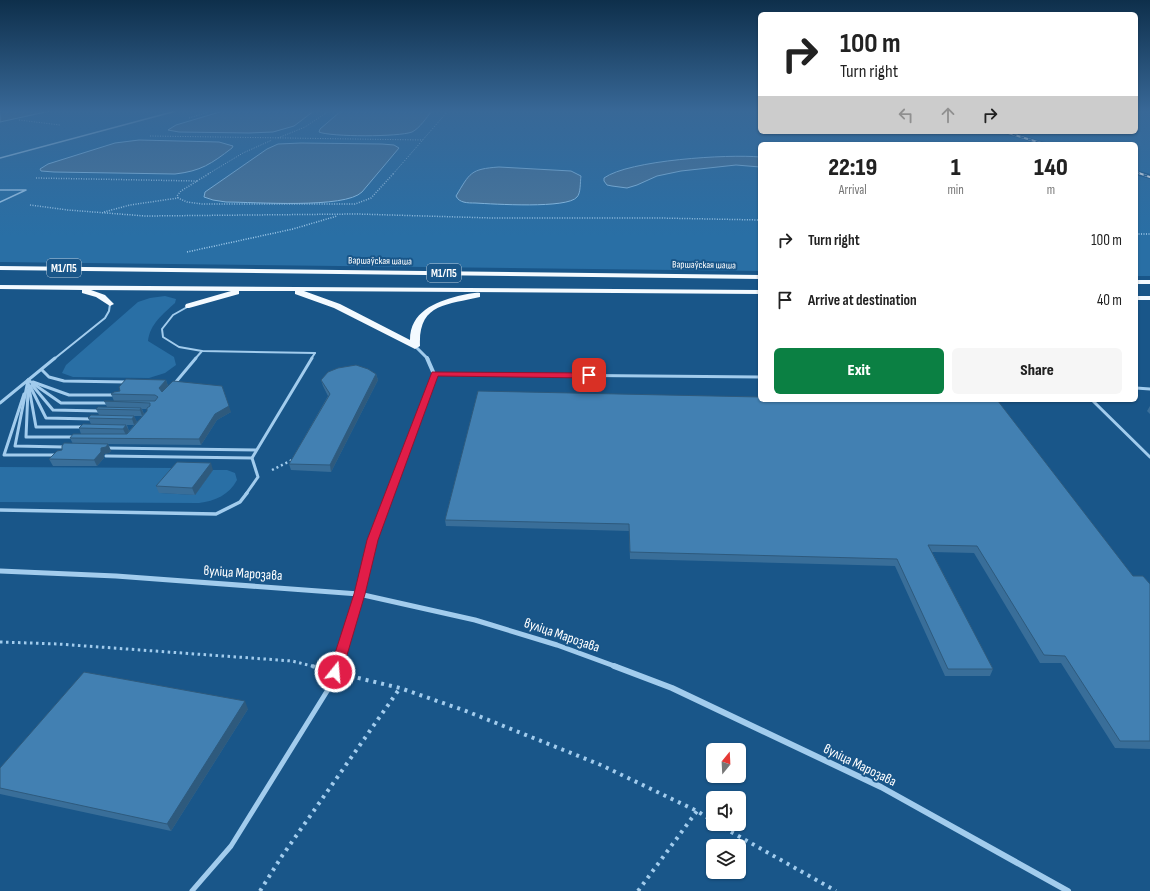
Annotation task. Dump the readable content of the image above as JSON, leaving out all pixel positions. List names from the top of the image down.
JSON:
{
  "streets": {
    "highway": ["Варшаўская шаша", "М1/П5"],
    "street": ["вуліца Марозава"]
  },
  "north": "top",
  "page": {
    "turn": ["100 m", "Turn right"],
    "eta": [
      "22:19",
      "Arrival",
      "1",
      "min",
      "140",
      "m"
    ],
    "list": [
      {
        "name": "Turn right",
        "value": "100 m"
      },
      {
        "name": "Arrive at destination",
        "value": "40 m"
      }
    ],
    "buttons": ["Exit", "Share"]
  }
}
